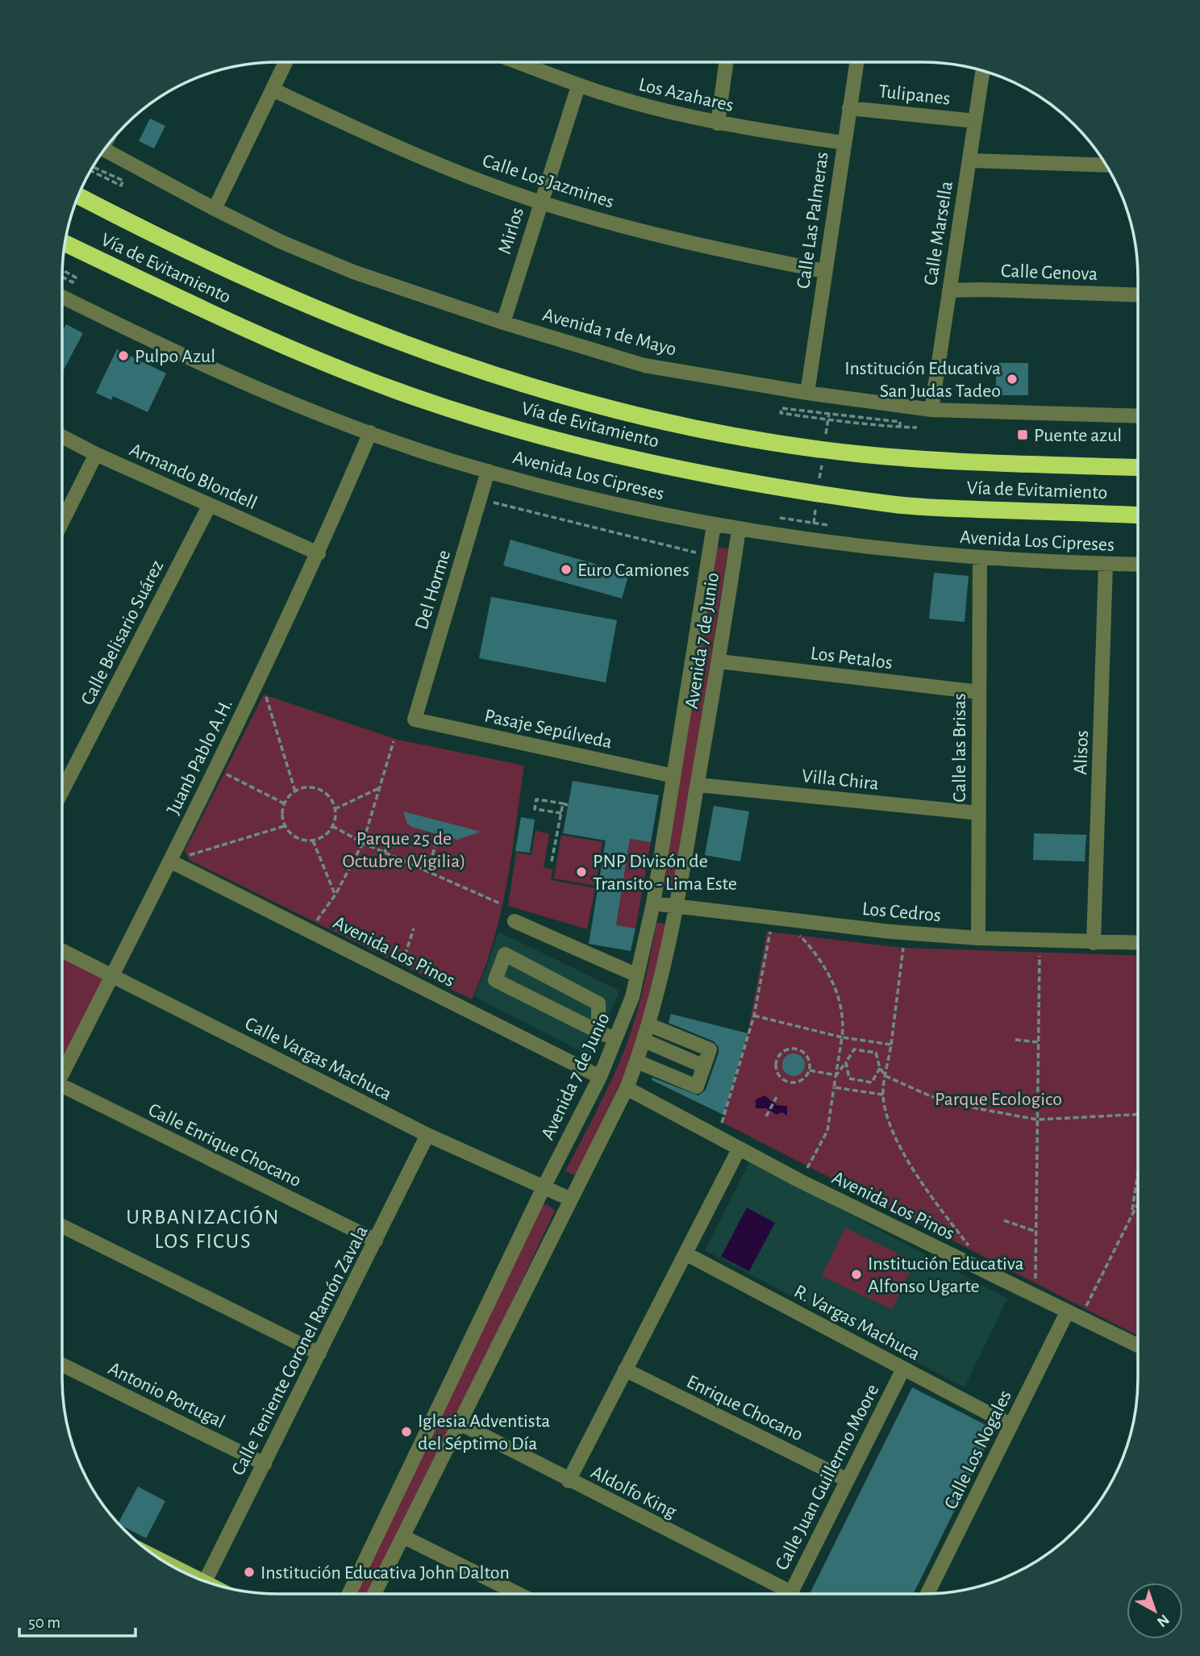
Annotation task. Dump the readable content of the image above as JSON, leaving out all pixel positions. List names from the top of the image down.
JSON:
{
  "streets": {
    "highway": ["Vía de Evitamiento"],
    "street": [
      "Los Azahares",
      "Tulipanes",
      "Calle Los Jazmines",
      "Calle Las Palmeras",
      "Mirlos",
      "Calle Marsella",
      "Calle Genova",
      "Avenida 1 de Mayo",
      "Avenida Los Cipreses",
      "Armando Blondell",
      "Del Horme",
      "Calle Belisario Suárez",
      "Avenida 7 de Junio",
      "Los Petalos",
      "Pasaje Sepúlveda",
      "Calle las Brisas",
      "Alisos",
      "Juanb Pablo A.H.",
      "Villa Chira",
      "Los Cedros",
      "Avenida Los Pinos",
      "Calle Vargas Machuca",
      "Calle Enrique Chocano",
      "R. Vargas Machuca",
      "Calle Teniente Coronel Ramón Zavala",
      "Antonio Portugal",
      "Enrique Chocano",
      "Calle Los Nogales",
      "Calle Juan Guillermo Moore",
      "Aldolfo King"
    ]
  },
  "crossings": [
    ["Los Azahares", "Calle Las Palmeras"],
    ["Los Azahares", "Mirlos"],
    ["Tulipanes", "Calle Las Palmeras"],
    ["Tulipanes", "Calle Marsella"],
    ["Calle Los Jazmines", "Calle Las Palmeras"],
    ["Calle Los Jazmines", "Mirlos"],
    ["Calle Las Palmeras", "Avenida 1 de Mayo"],
    ["Mirlos", "Avenida 1 de Mayo"],
    ["Calle Marsella", "Calle Genova"],
    ["Calle Marsella", "Avenida 1 de Mayo"],
    ["Avenida Los Cipreses", "Del Horme"],
    ["Avenida Los Cipreses", "Avenida 7 de Junio"],
    ["Avenida Los Cipreses", "Calle las Brisas"],
    ["Avenida Los Cipreses", "Alisos"],
    ["Avenida Los Cipreses", "Juanb Pablo A.H."],
    ["Armando Blondell", "Calle Belisario Suárez"],
    ["Armando Blondell", "Juanb Pablo A.H."],
    ["Del Horme", "Pasaje Sepúlveda"],
    ["Avenida 7 de Junio", "Los Petalos"],
    ["Avenida 7 de Junio", "Pasaje Sepúlveda"],
    ["Avenida 7 de Junio", "Villa Chira"],
    ["Avenida 7 de Junio", "Los Cedros"],
    ["Avenida 7 de Junio", "Avenida Los Pinos"],
    ["Avenida 7 de Junio", "Calle Vargas Machuca"],
    ["Avenida 7 de Junio", "Aldolfo King"],
    ["Los Petalos", "Calle las Brisas"],
    ["Calle las Brisas", "Villa Chira"],
    ["Calle las Brisas", "Los Cedros"],
    ["Alisos", "Los Cedros"],
    ["Juanb Pablo A.H.", "Avenida Los Pinos"],
    ["Juanb Pablo A.H.", "Calle Vargas Machuca"],
    ["Avenida Los Pinos", "Calle Los Nogales"],
    ["Calle Vargas Machuca", "Calle Teniente Coronel Ramón Zavala"],
    ["Calle Enrique Chocano", "Calle Teniente Coronel Ramón Zavala"],
    ["R. Vargas Machuca", "Calle Los Nogales"],
    ["R. Vargas Machuca", "Calle Juan Guillermo Moore"],
    ["Calle Teniente Coronel Ramón Zavala", "Antonio Portugal"],
    ["Enrique Chocano", "Calle Juan Guillermo Moore"]
  ],
  "districts": ["URBANIZACIÓN LOS FICUS"],
  "parks": ["Parque 25 de Octubre (Vigilia)", "Parque Ecologico"],
  "places": {
    "other": [
      "Pulpo Azul",
      "Institución Educativa San Judas Tadeo",
      "Euro Camiones",
      "PNP Divisón de Transito - Lima Este",
      "Institución Educativa Alfonso Ugarte",
      "Iglesia Adventista del Séptimo Día",
      "Institución Educativa John Dalton"
    ],
    "transit": ["Puente azul"]
  },
  "scale_bar": "50 m",
  "north": "bottom right"
}
